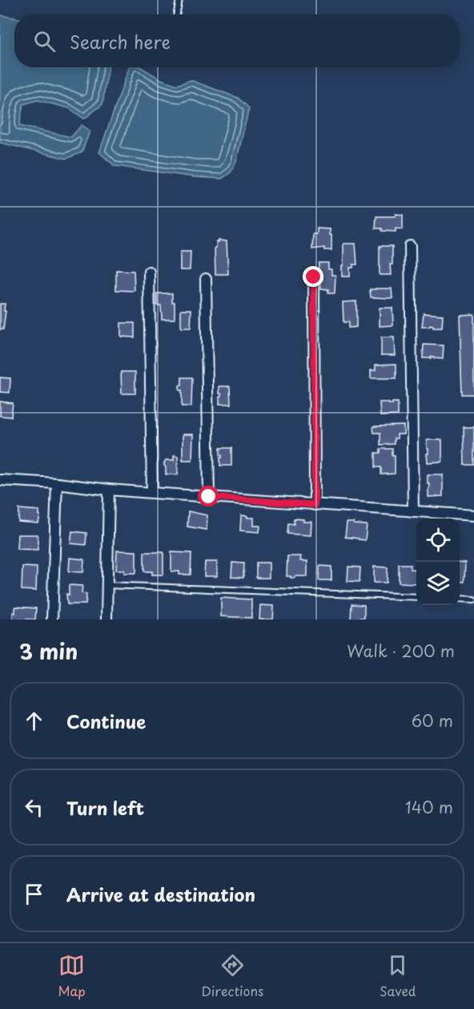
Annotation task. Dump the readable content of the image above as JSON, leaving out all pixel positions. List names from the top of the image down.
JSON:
{
  "page": {
    "search": "Search here",
    "heading": ["3 min", "Walk · 200 m"],
    "list": [
      ["Continue", "60 m"],
      ["Turn left", "140 m"],
      "Arrive at destination"
    ],
    "nav": ["Map", "Directions", "Saved"]
  }
}
